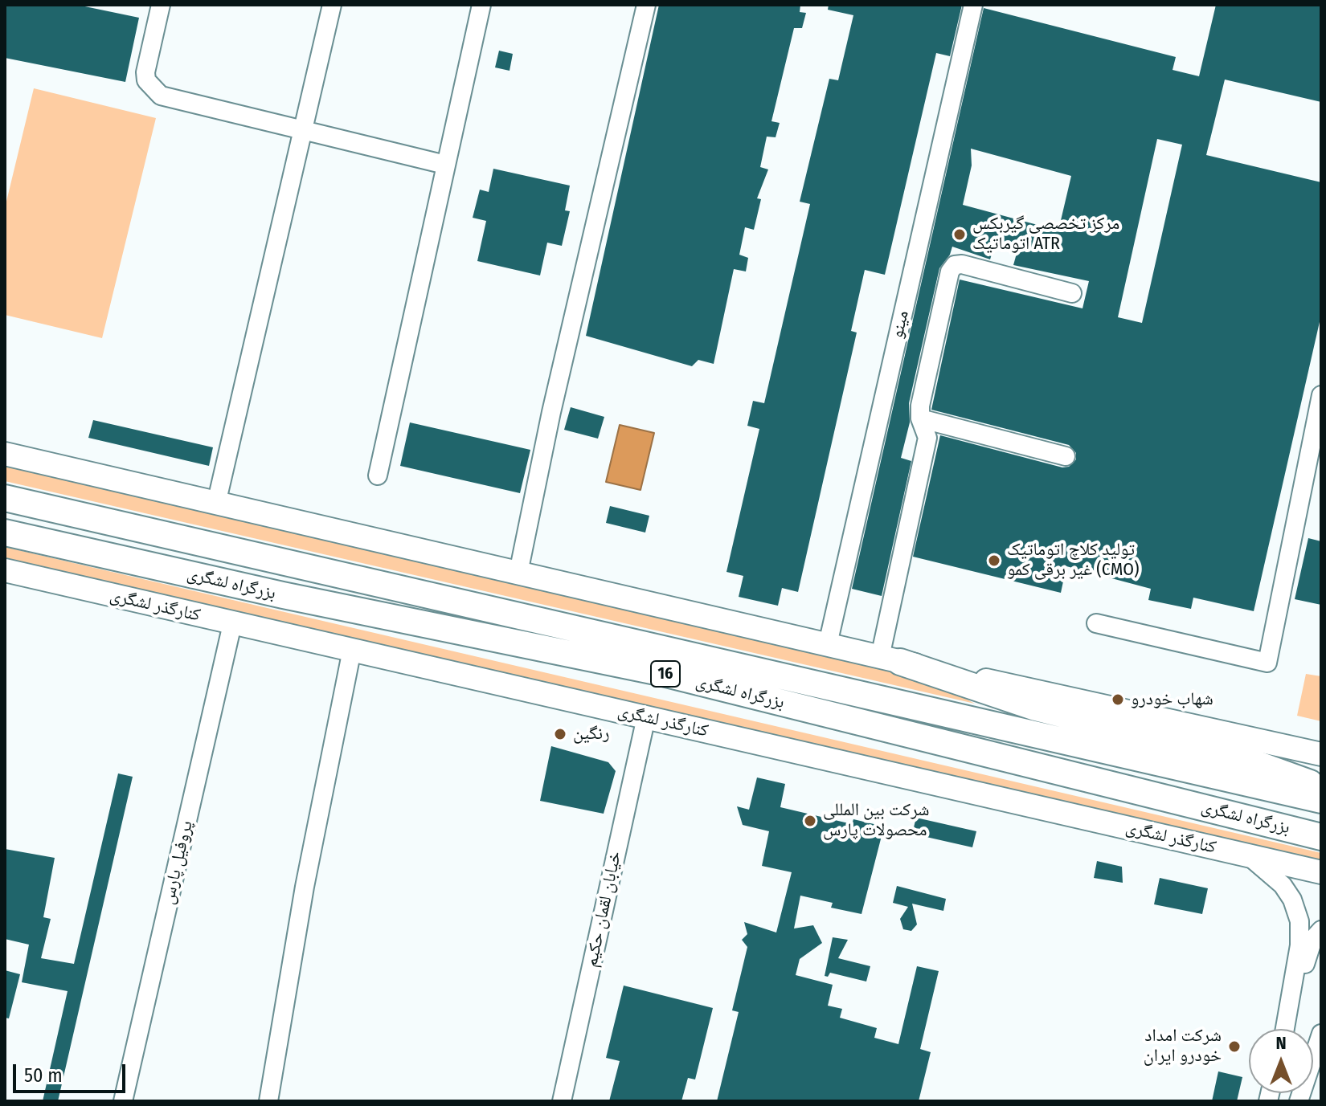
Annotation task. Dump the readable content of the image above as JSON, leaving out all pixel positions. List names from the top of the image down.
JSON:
{
  "streets": {
    "highway": ["بزرگراه لشگری", "16"],
    "main road": ["کنارگذر لشگری"],
    "street": ["مینو", "پروفیل پارس", "خیابان لقمان حکیم"]
  },
  "crossings": [
    ["کنارگذر لشگری", "پروفیل پارس"],
    ["کنارگذر لشگری", "خیابان لقمان حکیم"]
  ],
  "places": [
    "مرکز تخصصی گیربکس اتوماتیک ATR",
    "تولید کلاچ اتوماتیک غیر برقی کمو (CMO)",
    "شهاب خودرو",
    "رنگین",
    "شرکت بین المللی محصولات پارس",
    "شرکت امداد خودرو ایران"
  ],
  "scale_bar": "50 m",
  "north": "top"
}
